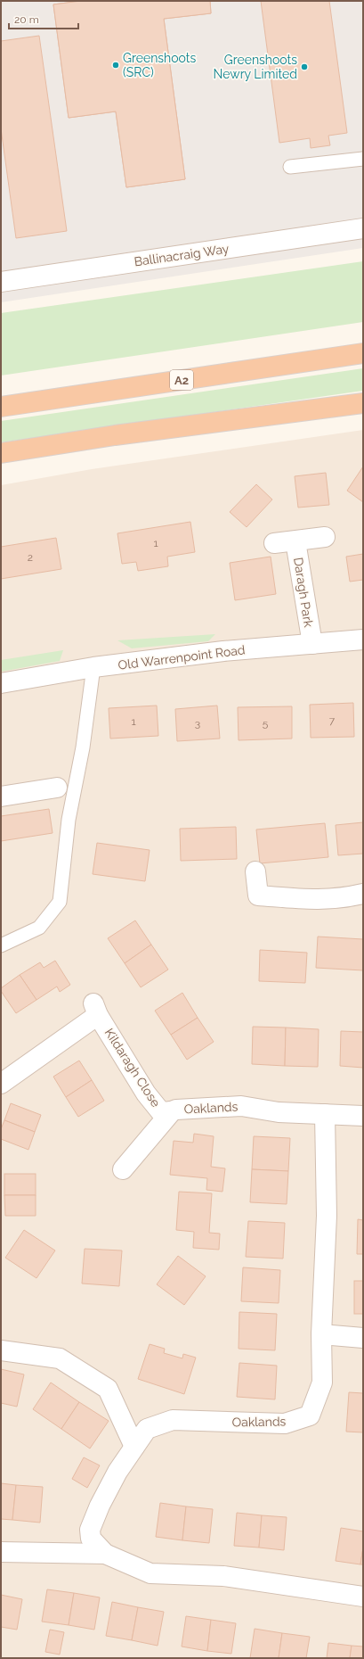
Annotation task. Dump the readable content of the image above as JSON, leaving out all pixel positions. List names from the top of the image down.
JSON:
{
  "streets": {
    "highway": ["A2"],
    "street": [
      "Ballinacraig Way",
      "Daragh Park",
      "Old Warrenpoint Road",
      "Kildaragh Close",
      "Oaklands"
    ]
  },
  "crossings": [
    ["Daragh Park", "Old Warrenpoint Road"],
    ["Kildaragh Close", "Oaklands"]
  ],
  "places": ["Greenshoots (SRC)", "Greenshoots Newry Limited"],
  "house_numbers": [
    "1",
    "2",
    "7",
    "1",
    "3",
    "5"
  ],
  "scale_bar": "20 m"
}
